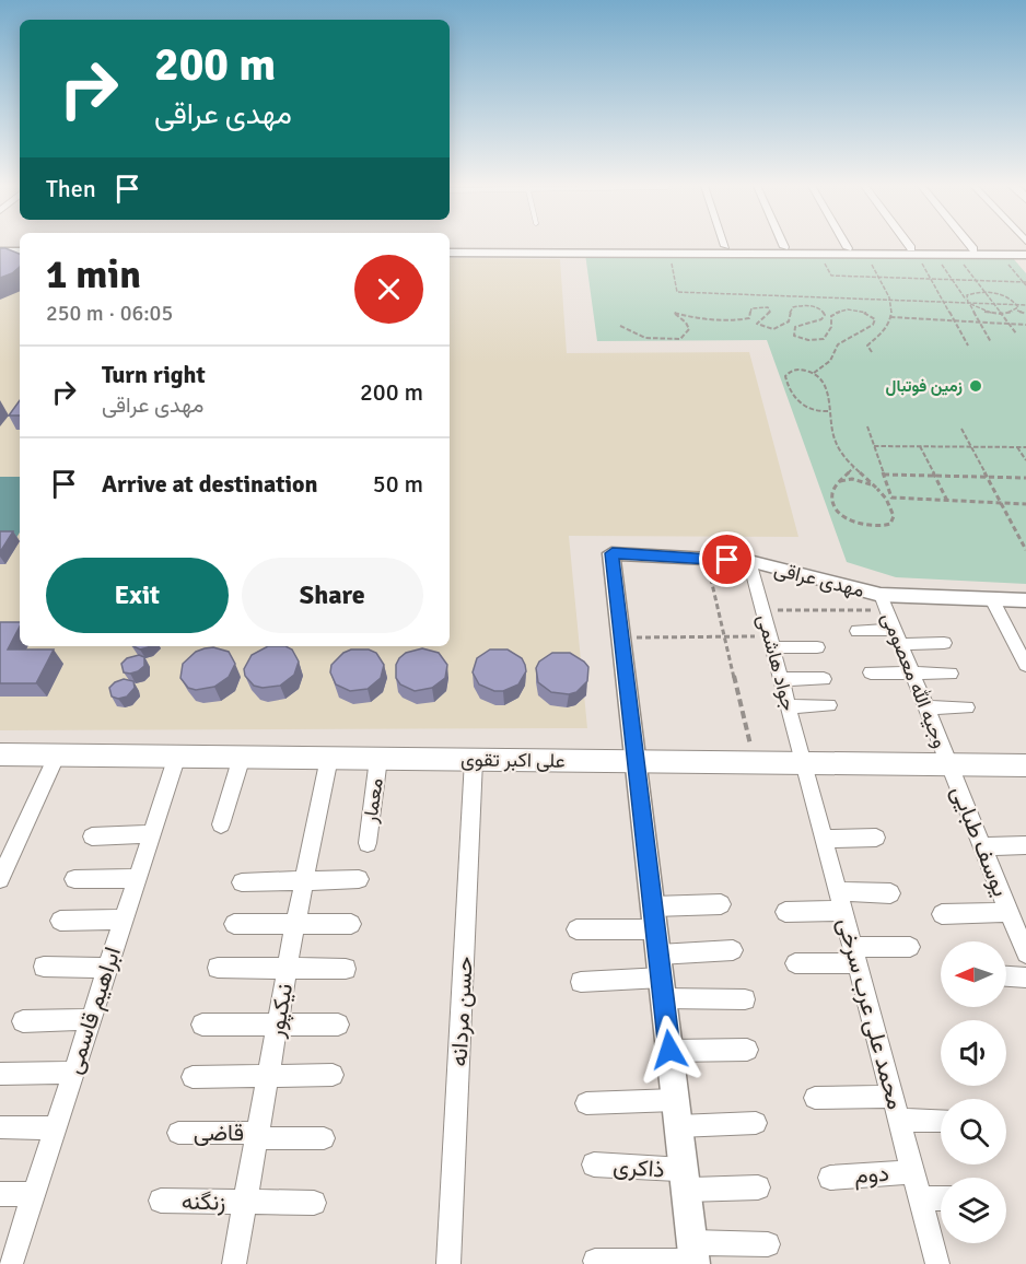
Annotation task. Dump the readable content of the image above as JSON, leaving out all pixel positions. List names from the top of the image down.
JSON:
{
  "streets": {
    "main road": ["علی اکبر تقوی"],
    "street": [
      "مهدی عراقی",
      "جواد هاشمی",
      "وجیه الله معصومی",
      "معمار",
      "یوسف طبایی",
      "ابراهیم قاسمی",
      "نیکپور",
      "حسن مردانه",
      "محمد علی عرب سرخی",
      "قاضی",
      "ذاکری",
      "دوم",
      "زنگنه"
    ]
  },
  "crossings": [
    ["مهدی عراقی", "جواد هاشمی"],
    ["مهدی عراقی", "وجیه الله معصومی"],
    ["جواد هاشمی", "علی اکبر تقوی"],
    ["جواد هاشمی", "محمد علی عرب سرخی"],
    ["وجیه الله معصومی", "علی اکبر تقوی"],
    ["وجیه الله معصومی", "یوسف طبایی"],
    ["علی اکبر تقوی", "معمار"],
    ["علی اکبر تقوی", "یوسف طبایی"],
    ["علی اکبر تقوی", "ابراهیم قاسمی"],
    ["علی اکبر تقوی", "نیکپور"],
    ["علی اکبر تقوی", "حسن مردانه"],
    ["علی اکبر تقوی", "محمد علی عرب سرخی"],
    ["نیکپور", "قاضی"],
    ["نیکپور", "زنگنه"],
    ["محمد علی عرب سرخی", "دوم"]
  ],
  "places": ["زمین فوتبال"],
  "north": "left",
  "page": {
    "turn": ["200 m", "مهدی عراقی"],
    "then": "Then",
    "heading": ["1 min", "250 m · 06:05"],
    "list": [
      {
        "name": "Turn right",
        "note": "مهدی عراقی",
        "value": "200 m"
      },
      {
        "name": "Arrive at destination",
        "value": "50 m"
      }
    ],
    "buttons": ["Exit", "Share"]
  }
}
